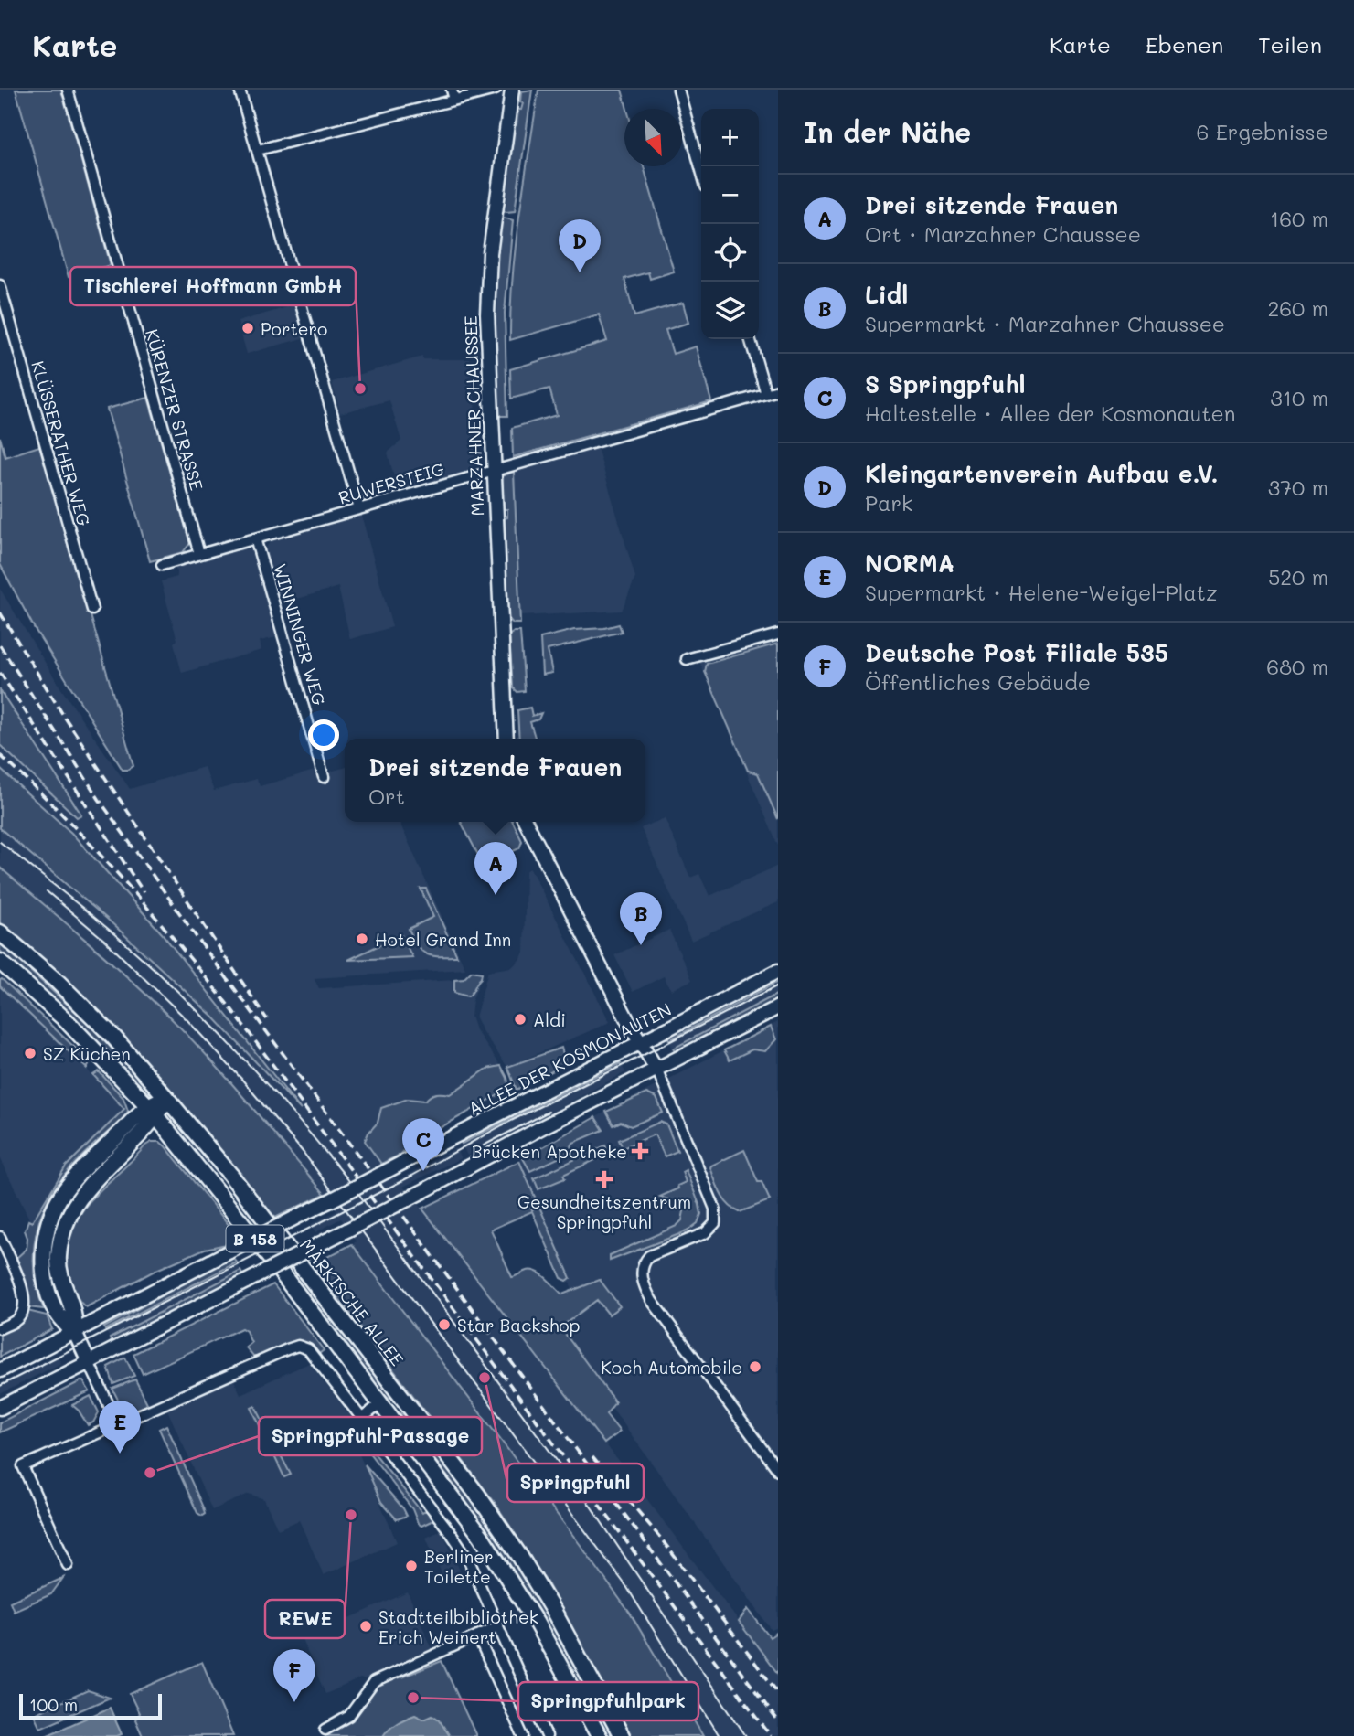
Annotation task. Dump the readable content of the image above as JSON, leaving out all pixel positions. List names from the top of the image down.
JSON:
{
  "streets": {
    "main road": [
      "MARZAHNER CHAUSSEE",
      "ALLEE DER KOSMONAUTEN",
      "B 158",
      "MÄRKISCHE ALLEE"
    ],
    "street": [
      "KÜRENZER STRASSE",
      "KLÜSSERATHER WEG",
      "RUWERSTEIG",
      "WINNINGER WEG"
    ]
  },
  "crossings": [
    ["KÜRENZER STRASSE", "RUWERSTEIG"],
    ["MARZAHNER CHAUSSEE", "RUWERSTEIG"],
    ["RUWERSTEIG", "WINNINGER WEG"]
  ],
  "places": {
    "other": [
      "Portero",
      "Tischlerei Hoffmann GmbH",
      "Hotel Grand Inn",
      "Aldi",
      "SZ Küchen",
      "Star Backshop",
      "Koch Automobile",
      "Springpfuhl",
      "Springpfuhl-Passage",
      "REWE",
      "Berliner Toilette",
      "Stadtteilbibliothek Erich Weinert",
      "Springpfuhlpark"
    ],
    "health": ["Brücken Apotheke", "Gesundheitszentrum Springpfuhl"]
  },
  "scale_bar": "100 m",
  "north": "bottom right",
  "page": {
    "header": "Karte",
    "nav": ["Karte", "Ebenen", "Teilen"],
    "heading": ["In der Nähe", "6 Ergebnisse"],
    "map_buttons": ["+", "−"],
    "list": [
      {
        "mark": "A",
        "name": "Drei sitzende Frauen",
        "note": "Ort · Marzahner Chaussee",
        "value": "160 m"
      },
      {
        "mark": "B",
        "name": "Lidl",
        "note": "Supermarkt · Marzahner Chaussee",
        "value": "260 m"
      },
      {
        "mark": "C",
        "name": "S Springpfuhl",
        "note": "Haltestelle · Allee der Kosmonauten",
        "value": "310 m"
      },
      {
        "mark": "D",
        "name": "Kleingartenverein Aufbau e.V.",
        "note": "Park",
        "value": "370 m"
      },
      {
        "mark": "E",
        "name": "NORMA",
        "note": "Supermarkt · Helene-Weigel-Platz",
        "value": "520 m"
      },
      {
        "mark": "F",
        "name": "Deutsche Post Filiale 535",
        "note": "Öffentliches Gebäude",
        "value": "680 m"
      }
    ],
    "pins": [
      "D",
      "A",
      "B",
      "C",
      "E",
      "F"
    ],
    "popup": ["Drei sitzende Frauen", "Ort"],
    "scale": "100 m"
  }
}
